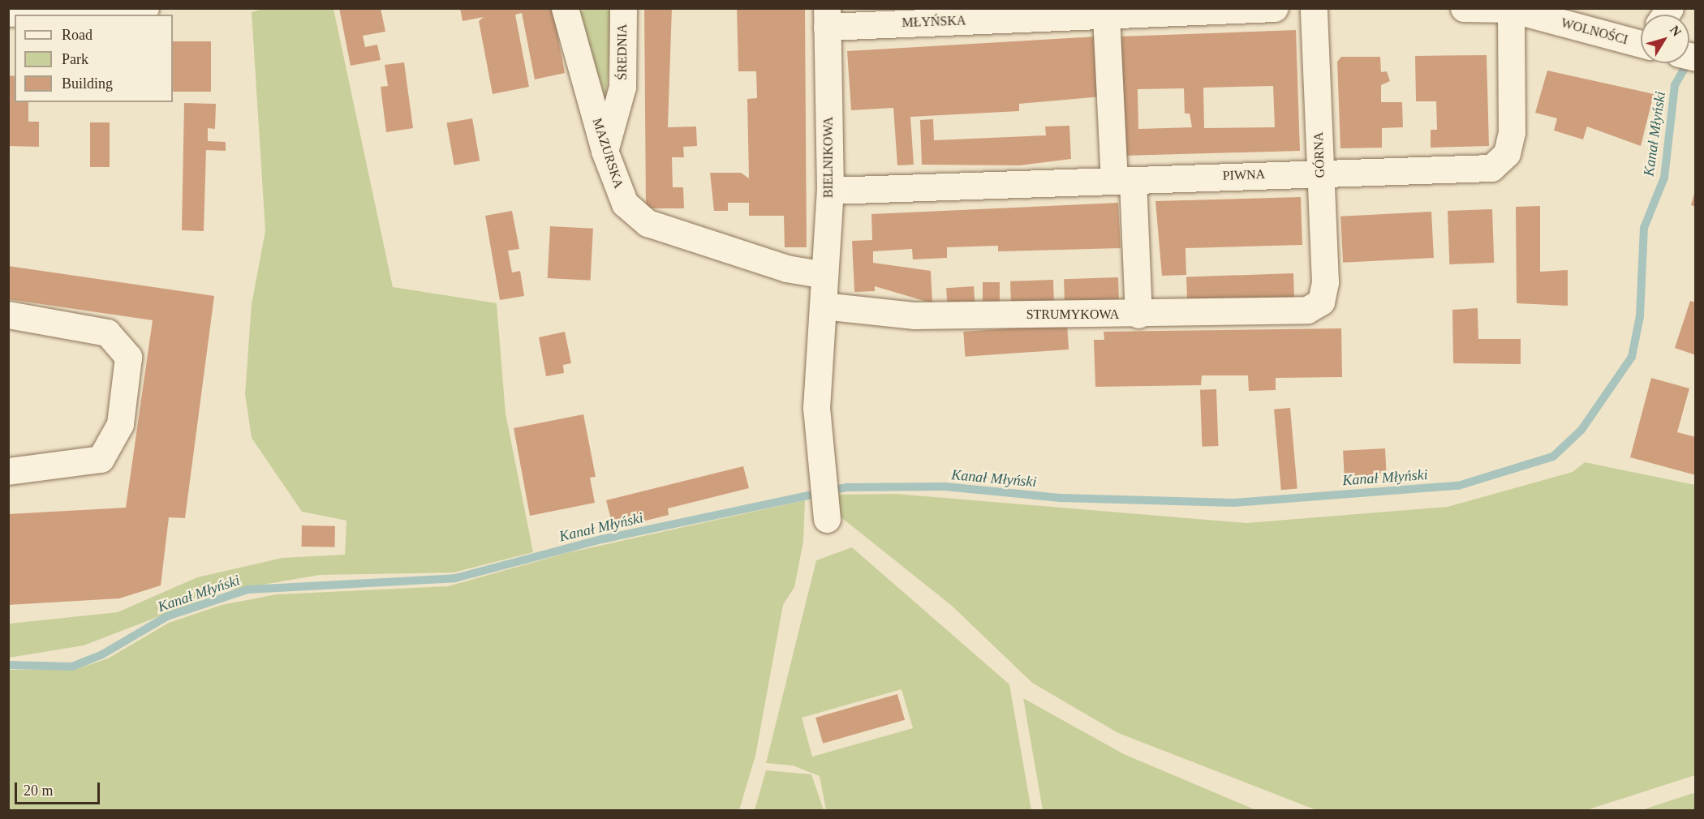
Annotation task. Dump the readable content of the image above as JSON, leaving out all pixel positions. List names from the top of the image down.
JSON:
{
  "streets": {
    "street": [
      "MŁYŃSKA",
      "WOLNOŚCI",
      "ŚREDNIA",
      "MAZURSKA",
      "GÓRNA",
      "BIELNIKOWA",
      "PIWNA",
      "STRUMYKOWA"
    ]
  },
  "crossings": [
    ["MŁYŃSKA", "BIELNIKOWA"],
    ["WOLNOŚCI", "PIWNA"],
    ["ŚREDNIA", "MAZURSKA"],
    ["MAZURSKA", "BIELNIKOWA"],
    ["GÓRNA", "PIWNA"],
    ["GÓRNA", "STRUMYKOWA"],
    ["BIELNIKOWA", "PIWNA"],
    ["BIELNIKOWA", "STRUMYKOWA"]
  ],
  "water": ["Kanał Młyński"],
  "legend": ["Road", "Park", "Building"],
  "scale_bar": "20 m",
  "north": "top right"
}
